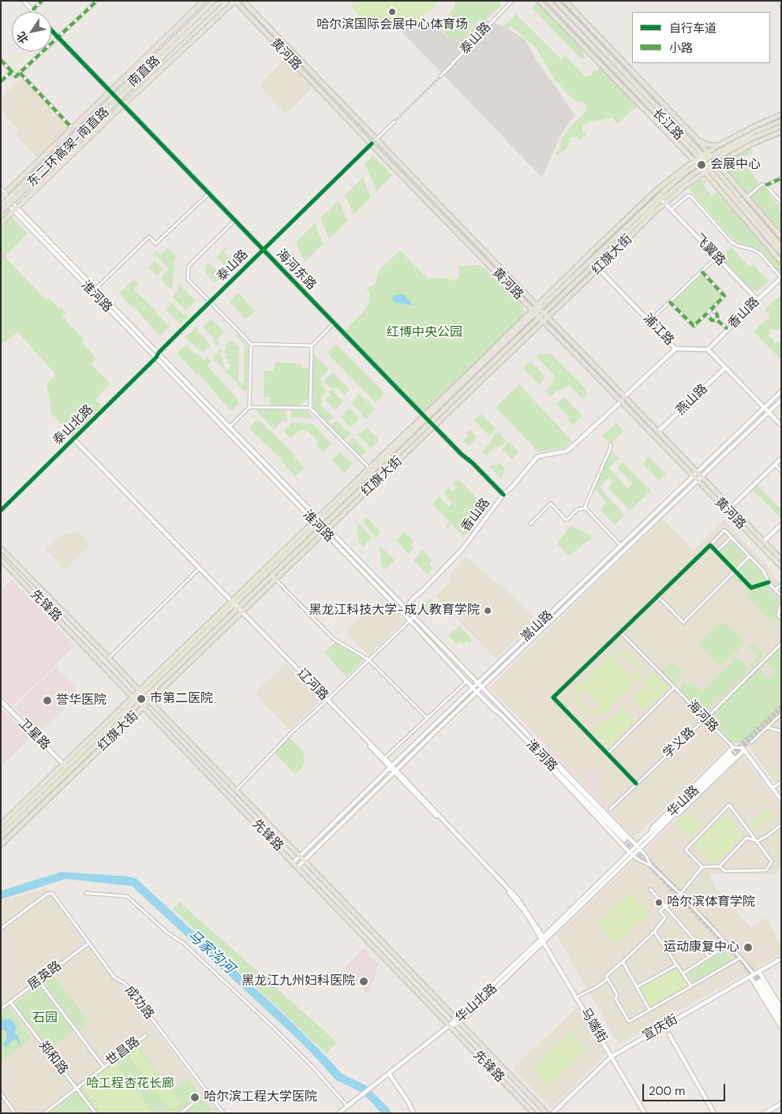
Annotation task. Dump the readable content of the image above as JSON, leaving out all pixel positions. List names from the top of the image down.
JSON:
{
  "streets": {
    "highway": ["南直路", "东二环高架-南直路"],
    "main road": [
      "黄河路",
      "长江路",
      "飞翼路",
      "红旗大街",
      "海河东路",
      "淮河路",
      "香山路",
      "浦江路",
      "燕山路",
      "先锋路",
      "嵩山路",
      "辽河路",
      "卫星路",
      "华山路",
      "华山北路",
      "马端街",
      "宣庆街"
    ],
    "street": [
      "泰山路",
      "泰山北路",
      "海河路",
      "学义路",
      "居英路",
      "成功路",
      "世昌路",
      "郑和路"
    ]
  },
  "crossings": [
    ["泰山路", "黄河路"],
    ["泰山路", "海河东路"],
    ["泰山路", "淮河路"],
    ["泰山路", "泰山北路"],
    ["黄河路", "南直路"],
    ["黄河路", "红旗大街"],
    ["黄河路", "香山路"],
    ["黄河路", "燕山路"],
    ["黄河路", "嵩山路"],
    ["南直路", "海河东路"],
    ["南直路", "淮河路"],
    ["长江路", "红旗大街"],
    ["飞翼路", "红旗大街"],
    ["飞翼路", "香山路"],
    ["红旗大街", "海河东路"],
    ["红旗大街", "淮河路"],
    ["红旗大街", "浦江路"],
    ["红旗大街", "先锋路"],
    ["红旗大街", "辽河路"],
    ["红旗大街", "卫星路"],
    ["海河东路", "香山路"],
    ["淮河路", "香山路"],
    ["淮河路", "泰山北路"],
    ["淮河路", "嵩山路"],
    ["香山路", "浦江路"],
    ["泰山北路", "辽河路"],
    ["先锋路", "嵩山路"],
    ["先锋路", "华山北路"],
    ["嵩山路", "辽河路"],
    ["辽河路", "华山北路"],
    ["辽河路", "马端街"],
    ["海河路", "学义路"],
    ["华山路", "华山北路"],
    ["居英路", "成功路"],
    ["居英路", "郑和路"],
    ["华山北路", "马端街"],
    ["马端街", "宣庆街"],
    ["世昌路", "郑和路"]
  ],
  "water": ["马家沟河"],
  "parks": ["红博中央公园", "石园", "哈工程杏花长廊"],
  "places": [
    "哈尔滨国际会展中心体育场",
    "会展中心",
    "黑龙江科技大学-成人教育学院",
    "市第二医院",
    "誉华医院",
    "哈尔滨体育学院",
    "运动康复中心",
    "黑龙江九州妇科医院",
    "哈尔滨工程大学医院"
  ],
  "legend": ["自行车道", "小路"],
  "scale_bar": "200 m",
  "north": "bottom left"
}
